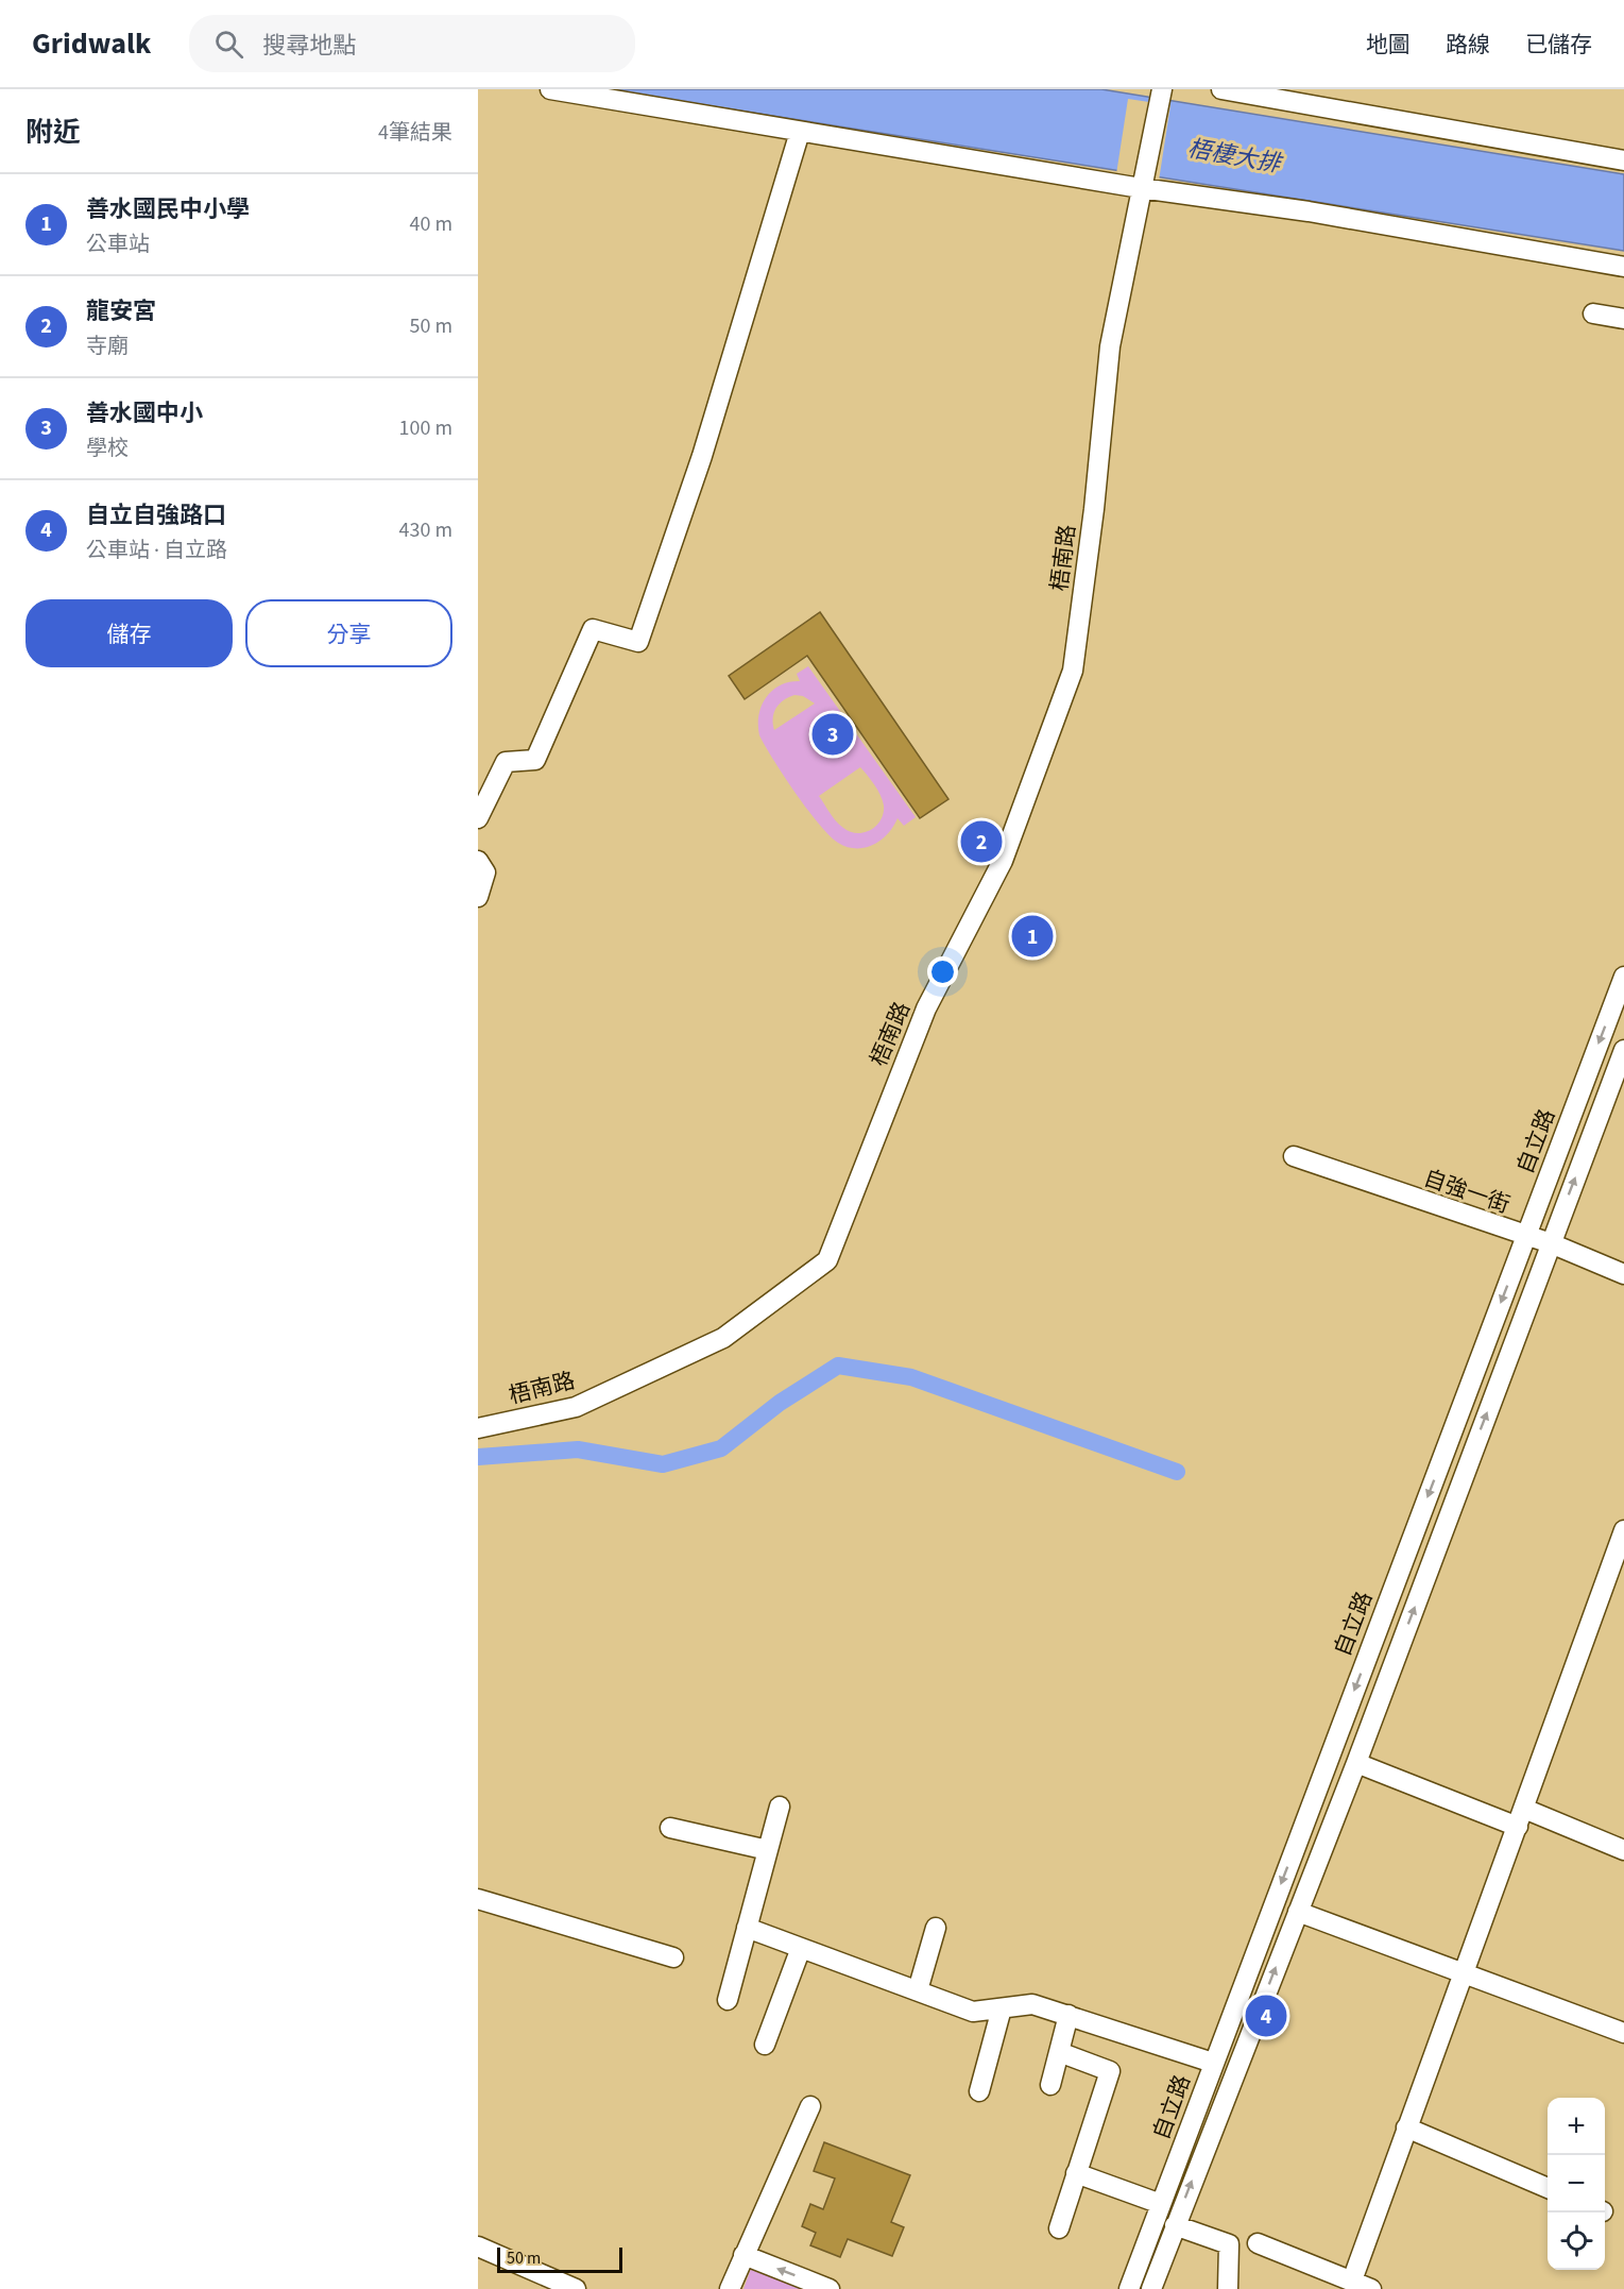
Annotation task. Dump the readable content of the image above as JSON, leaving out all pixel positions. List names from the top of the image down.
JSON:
{
  "streets": {
    "street": ["梧南路", "自立路", "自強一街"]
  },
  "crossings": [
    ["自立路", "自強一街"]
  ],
  "water": ["梧棲大排"],
  "scale_bar": "50 m",
  "page": {
    "header": "Gridwalk",
    "search": "搜尋地點",
    "nav": ["地圖", "路線", "已儲存"],
    "heading": ["附近", "4筆結果"],
    "list": [
      {
        "mark": "1",
        "name": "善水國民中小學",
        "note": "公車站",
        "value": "40 m"
      },
      {
        "mark": "2",
        "name": "龍安宮",
        "note": "寺廟",
        "value": "50 m"
      },
      {
        "mark": "3",
        "name": "善水國中小",
        "note": "學校",
        "value": "100 m"
      },
      {
        "mark": "4",
        "name": "自立自強路口",
        "note": "公車站 · 自立路",
        "value": "430 m"
      }
    ],
    "buttons": ["儲存", "分享"],
    "pins": [
      "3",
      "2",
      "1",
      "4"
    ],
    "map_buttons": ["+", "−"],
    "scale": "50 m"
  }
}
